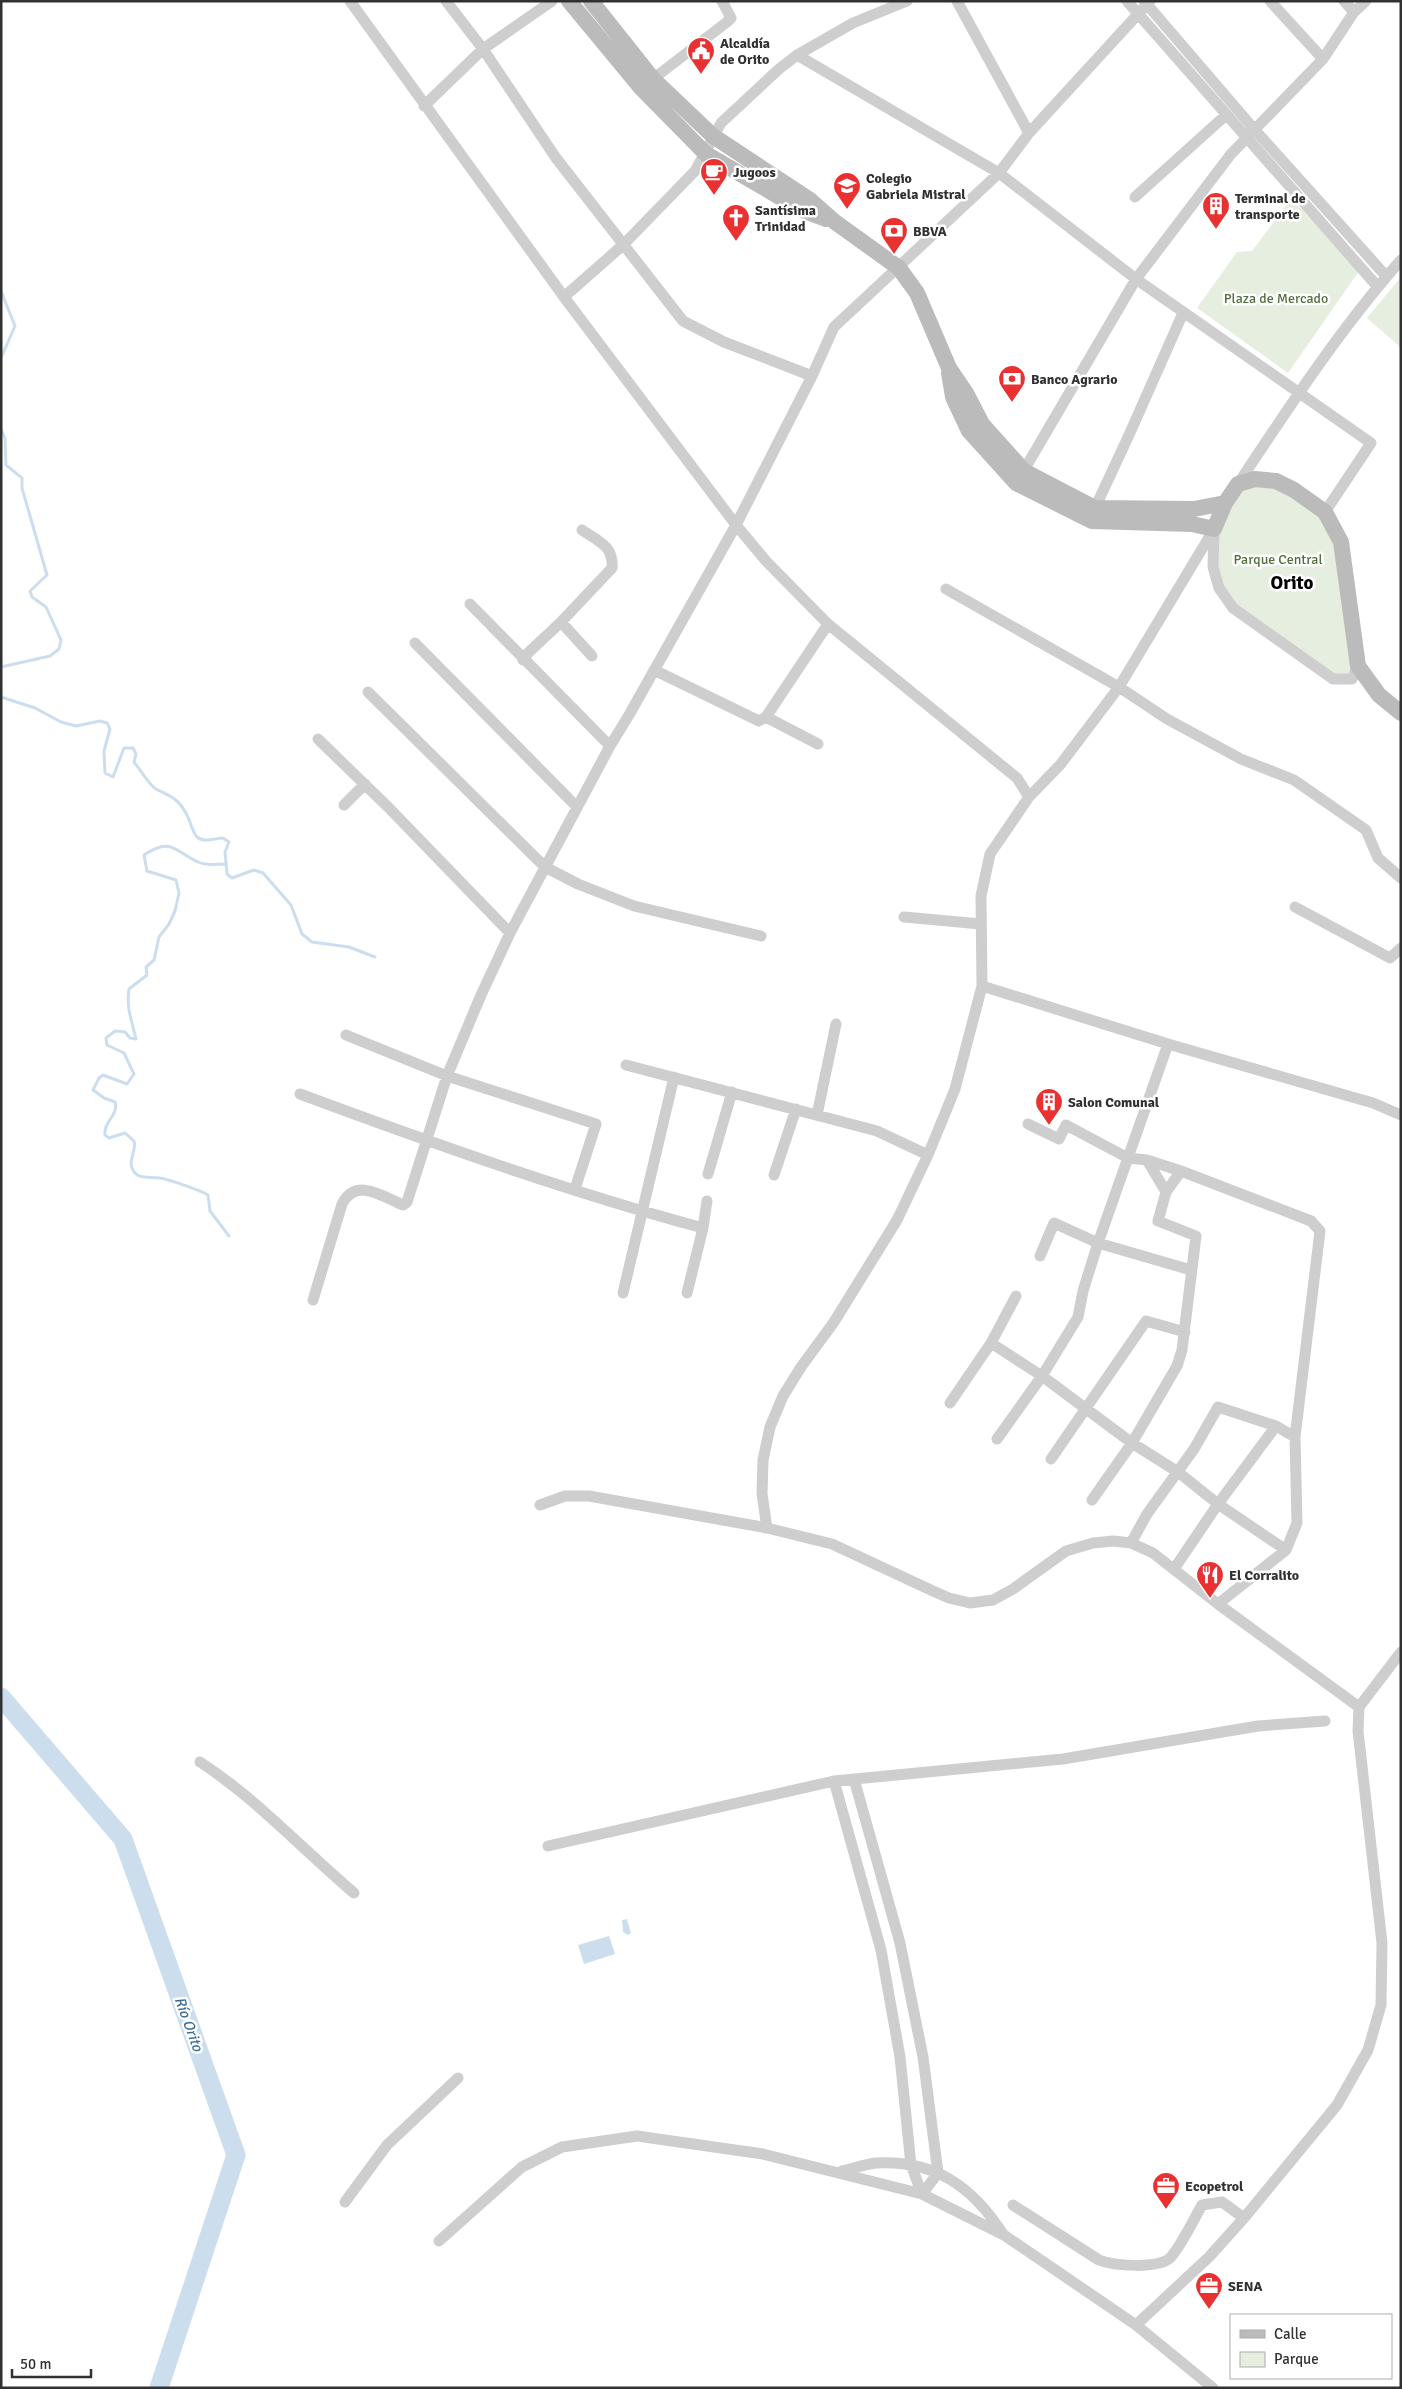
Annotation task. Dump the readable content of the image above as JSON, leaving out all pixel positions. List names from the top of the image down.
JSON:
{
  "districts": ["Orito"],
  "water": ["Río Orito"],
  "parks": ["Plaza de Mercado", "Parque Central"],
  "places": {
    "public building": ["Alcaldía de Orito"],
    "cafe": ["Jugoos"],
    "school or university": ["Colegio Gabriela Mistral"],
    "building": ["Terminal de transporte", "Salon Comunal"],
    "church": ["Santísima Trinidad"],
    "bank": ["BBVA", "Banco Agrario"],
    "restaurant": ["El Corralito"],
    "office": ["Ecopetrol", "SENA"]
  },
  "legend": ["Calle", "Parque"],
  "scale_bar": "50 m"
}
